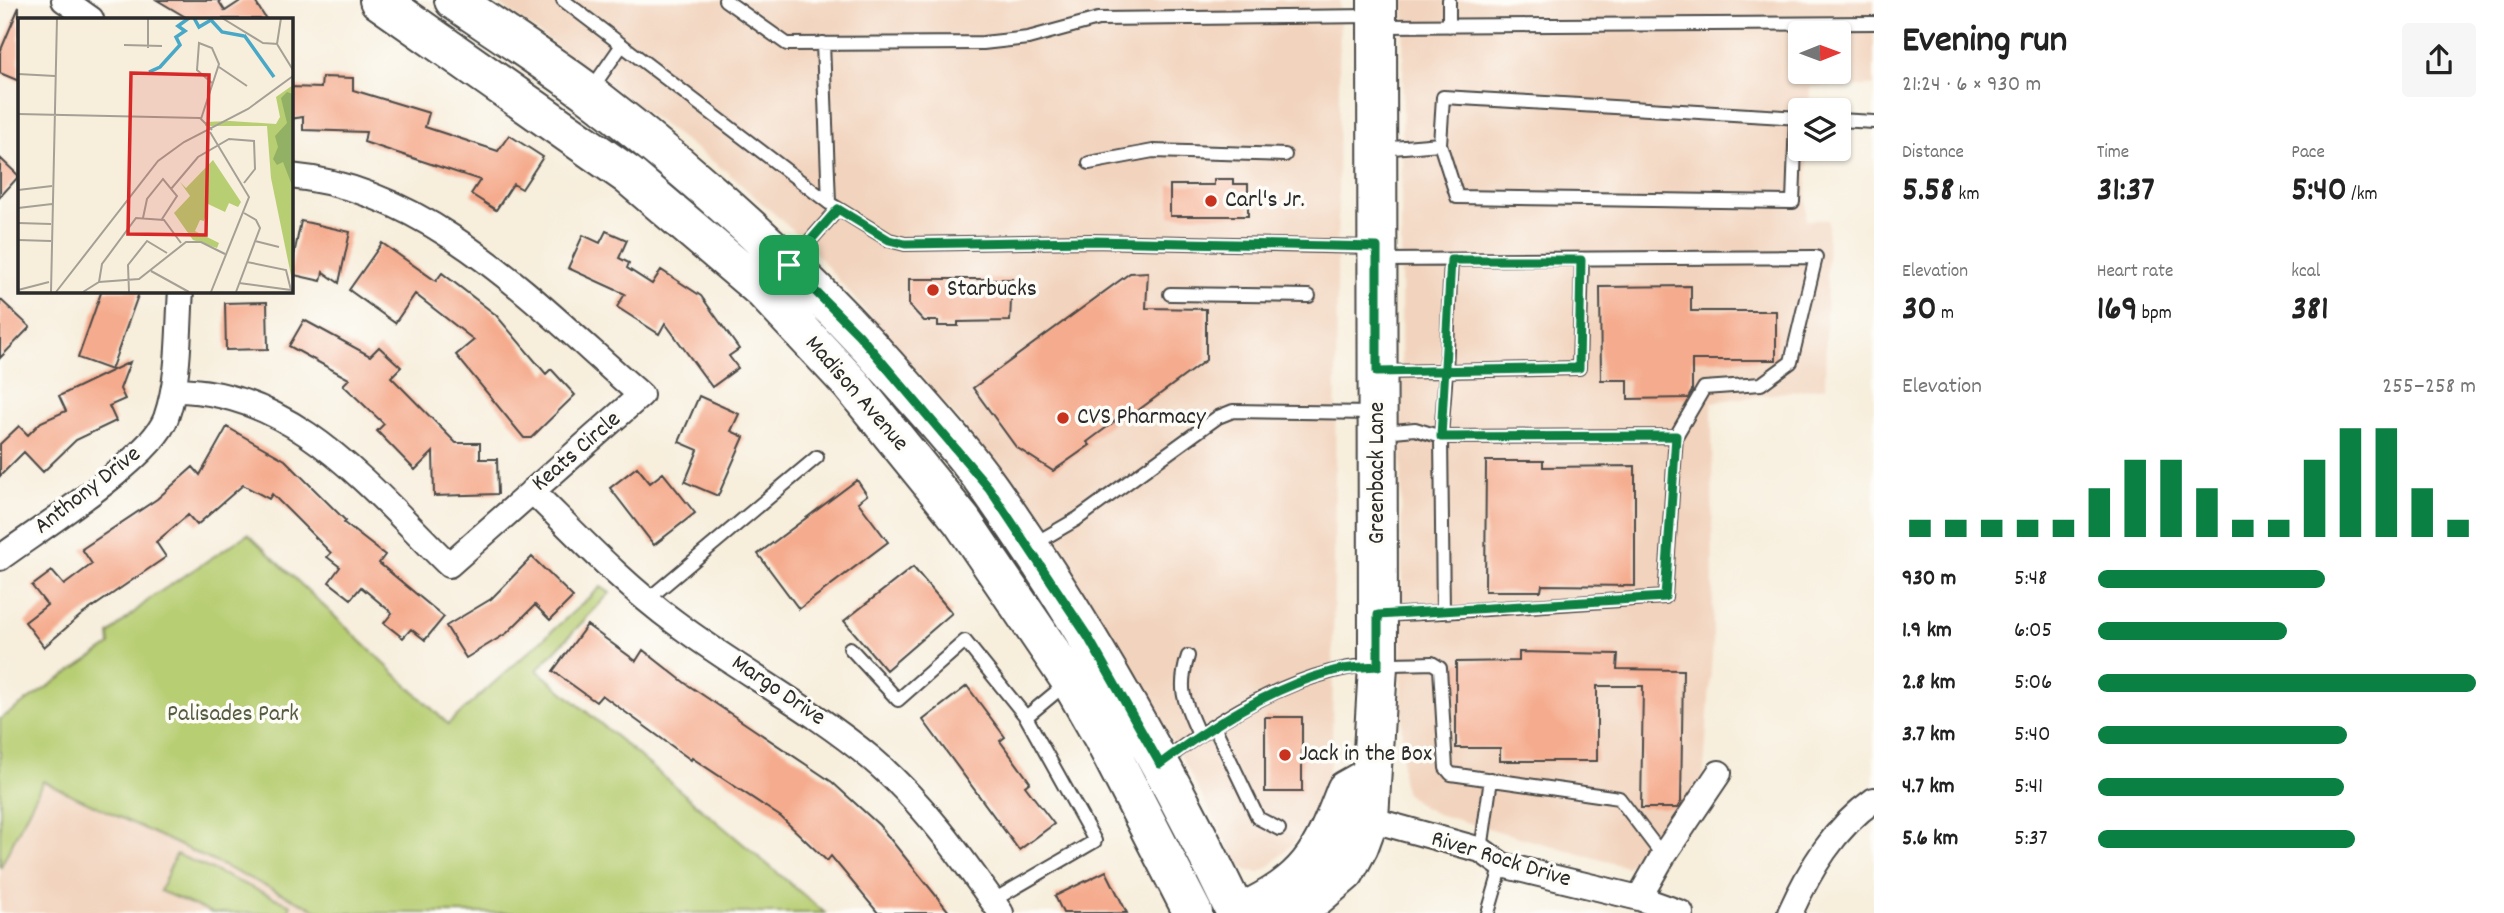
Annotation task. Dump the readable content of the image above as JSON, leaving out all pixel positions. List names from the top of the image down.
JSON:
{
  "streets": {
    "main road": ["Madison Avenue", "Greenback Lane"],
    "street": [
      "Keats Circle",
      "Anthony Drive",
      "Margo Drive",
      "River Rock Drive"
    ]
  },
  "crossings": [
    ["Madison Avenue", "Greenback Lane"],
    ["Keats Circle", "Anthony Drive"],
    ["Keats Circle", "Margo Drive"],
    ["Greenback Lane", "River Rock Drive"]
  ],
  "parks": ["Palisades Park"],
  "places": [
    "Carl's Jr.",
    "Starbucks",
    "CVS Pharmacy",
    "Jack in the Box"
  ],
  "north": "right",
  "page": {
    "heading": ["Evening run", "21:24 · 6 × 930 m"],
    "stats": [
      ["Distance", "5.58 km"],
      ["Time", "31:37"],
      ["Pace", "5:40 /km"],
      ["Elevation", "30 m"],
      ["Heart rate", "169 bpm"],
      ["kcal", "381"]
    ],
    "chart": ["Elevation", "255–258 m"],
    "list": [
      {
        "name": "930 m",
        "note": "5:48"
      },
      {
        "name": "1.9 km",
        "note": "6:05"
      },
      {
        "name": "2.8 km",
        "note": "5:06"
      },
      {
        "name": "3.7 km",
        "note": "5:40"
      },
      {
        "name": "4.7 km",
        "note": "5:41"
      },
      {
        "name": "5.6 km",
        "note": "5:37"
      }
    ]
  }
}
